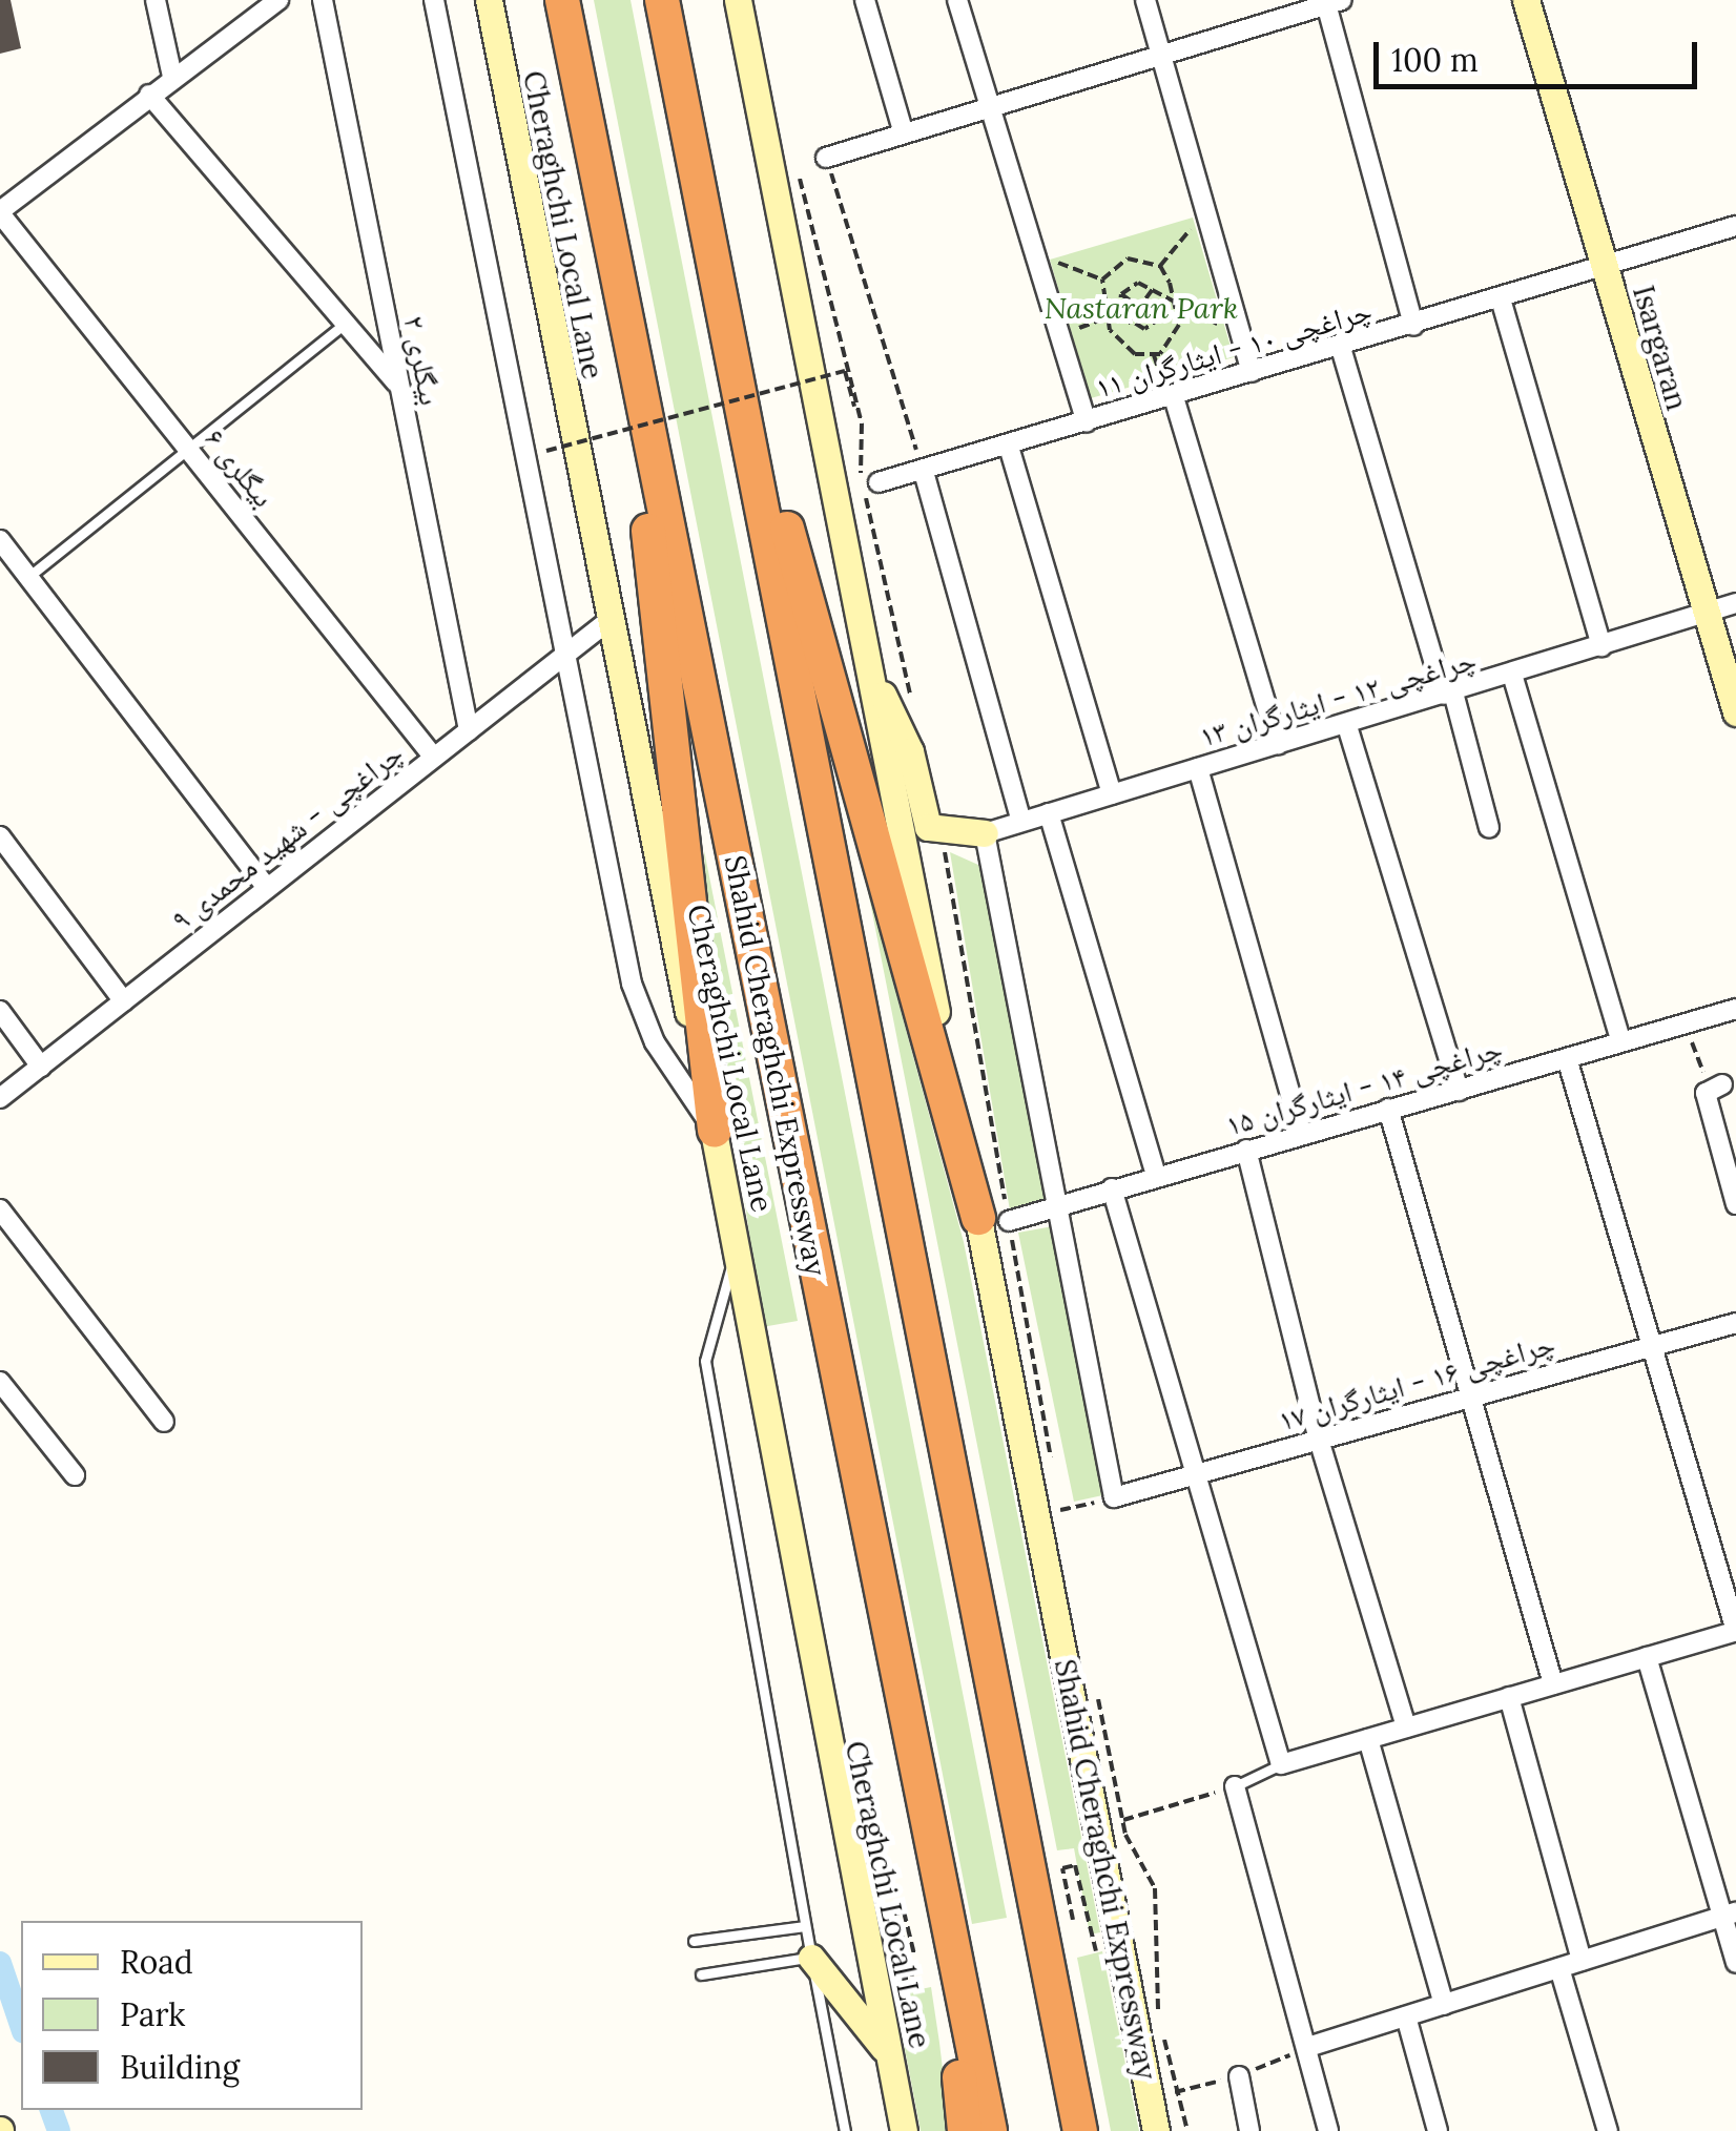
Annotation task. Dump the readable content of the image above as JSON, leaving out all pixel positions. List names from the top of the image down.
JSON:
{
  "streets": {
    "highway": ["Shahid Cheraghchi Expressway"],
    "main road": ["Cheraghchi Local Lane", "Isargaran"],
    "street": [
      "چراغچی ۱۰ - ایثارگران ۱۱",
      "بیگلری ۲",
      "بیگلری ۶",
      "چراغچی ۱۲ - ایثارگران ۱۳",
      "۹ چراغچی - شهید محمدی",
      "چراغچی ۱۴ - ایثارگران ۱۵",
      "چراغچی ۱۶ - ایثارگران ۱۷"
    ]
  },
  "crossings": [
    ["Cheraghchi Local Lane", "۹ چراغچی - شهید محمدی"],
    ["Isargaran", "چراغچی ۱۰ - ایثارگران ۱۱"],
    ["Isargaran", "چراغچی ۱۲ - ایثارگران ۱۳"],
    ["بیگلری ۲", "۹ چراغچی - شهید محمدی"],
    ["بیگلری ۶", "۹ چراغچی - شهید محمدی"],
    ["Shahid Cheraghchi Expressway", "چراغچی ۱۴ - ایثارگران ۱۵"]
  ],
  "parks": ["Nastaran Park"],
  "legend": ["Road", "Park", "Building"],
  "scale_bar": "100 m"
}
